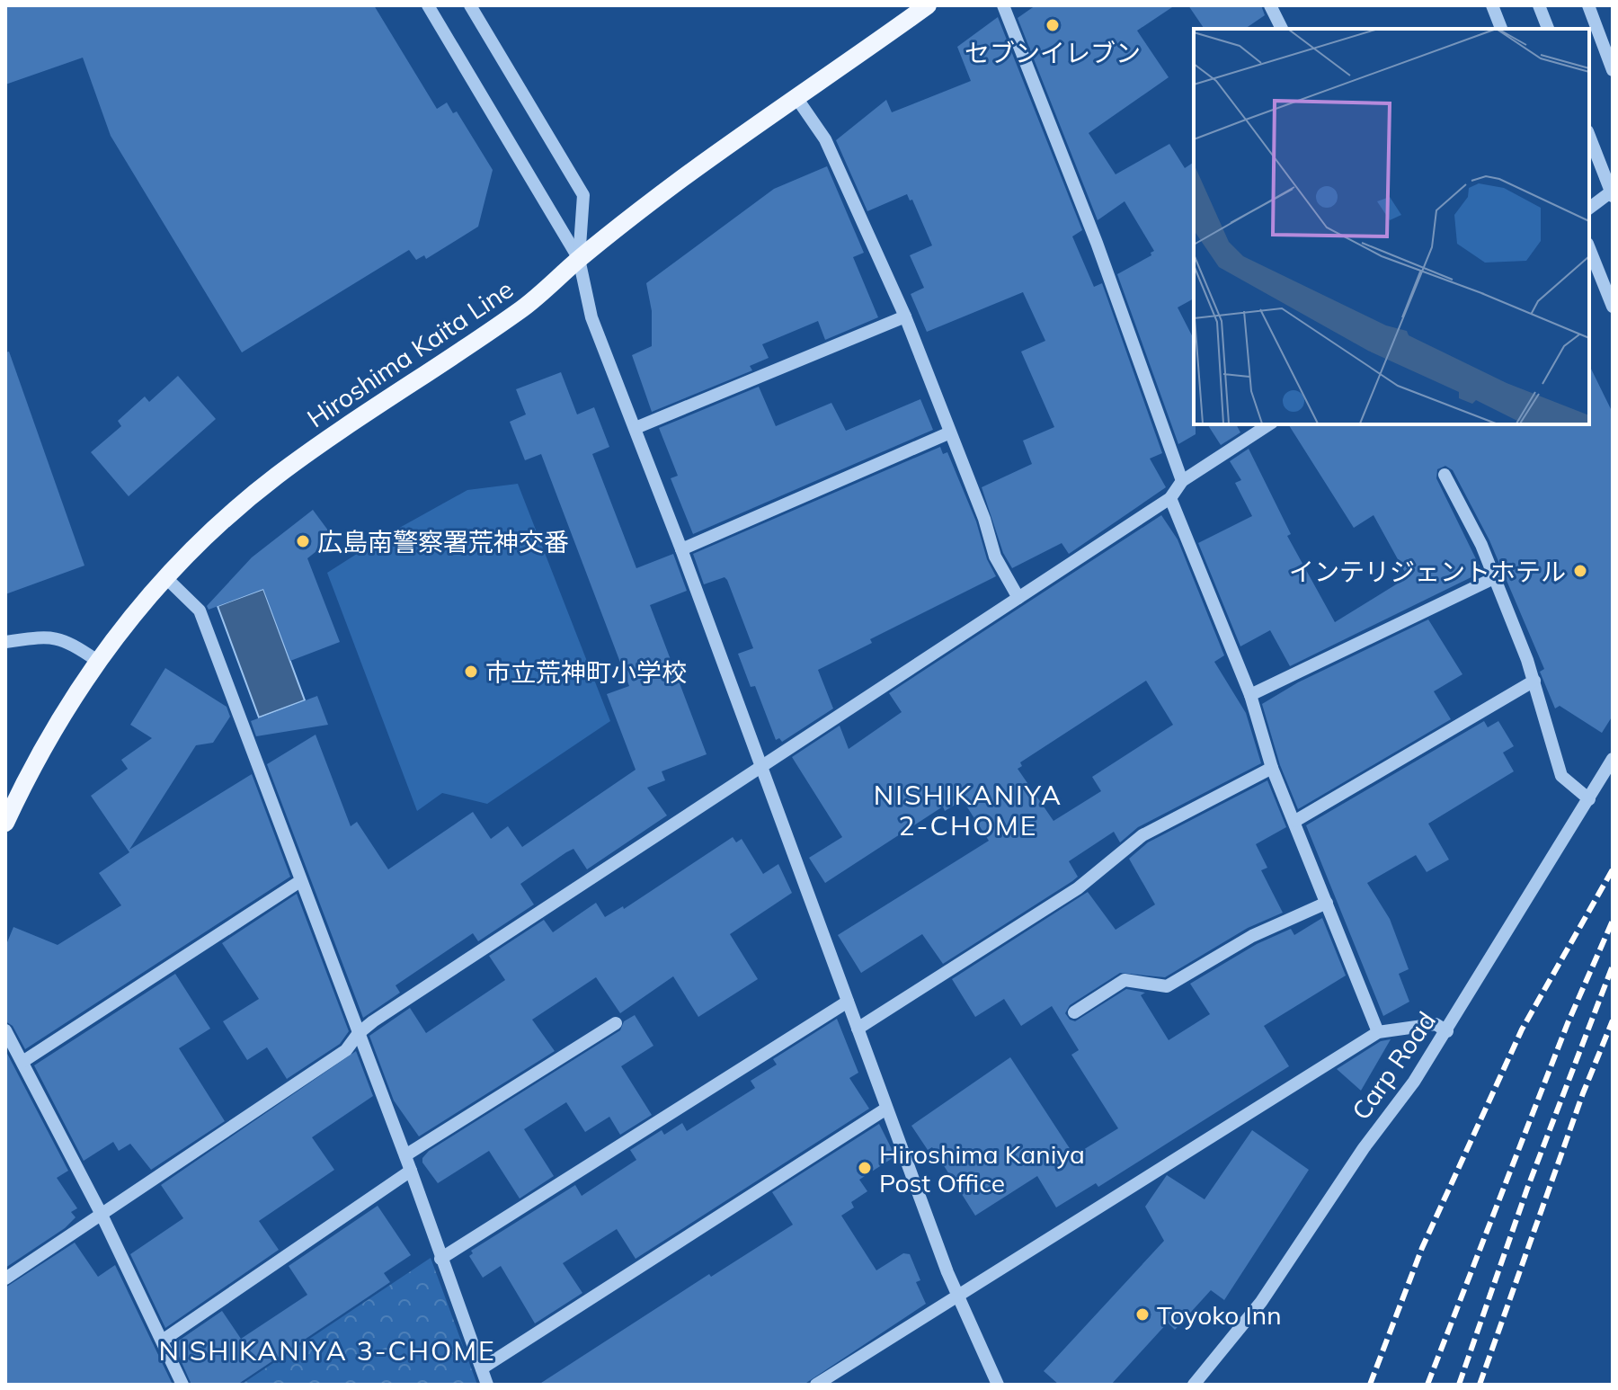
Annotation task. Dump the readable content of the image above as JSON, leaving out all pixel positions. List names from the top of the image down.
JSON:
{
  "streets": {
    "main road": ["Hiroshima Kaita Line"],
    "street": ["Carp Road"]
  },
  "districts": ["NISHIKANIYA 2-CHOME", "NISHIKANIYA 3-CHOME"],
  "places": [
    "セブンイレブン",
    "広島南警察署荒神交番",
    "インテリジェントホテル",
    "市立荒神町小学校",
    "Hiroshima Kaniya Post Office",
    "Toyoko Inn"
  ]
}
